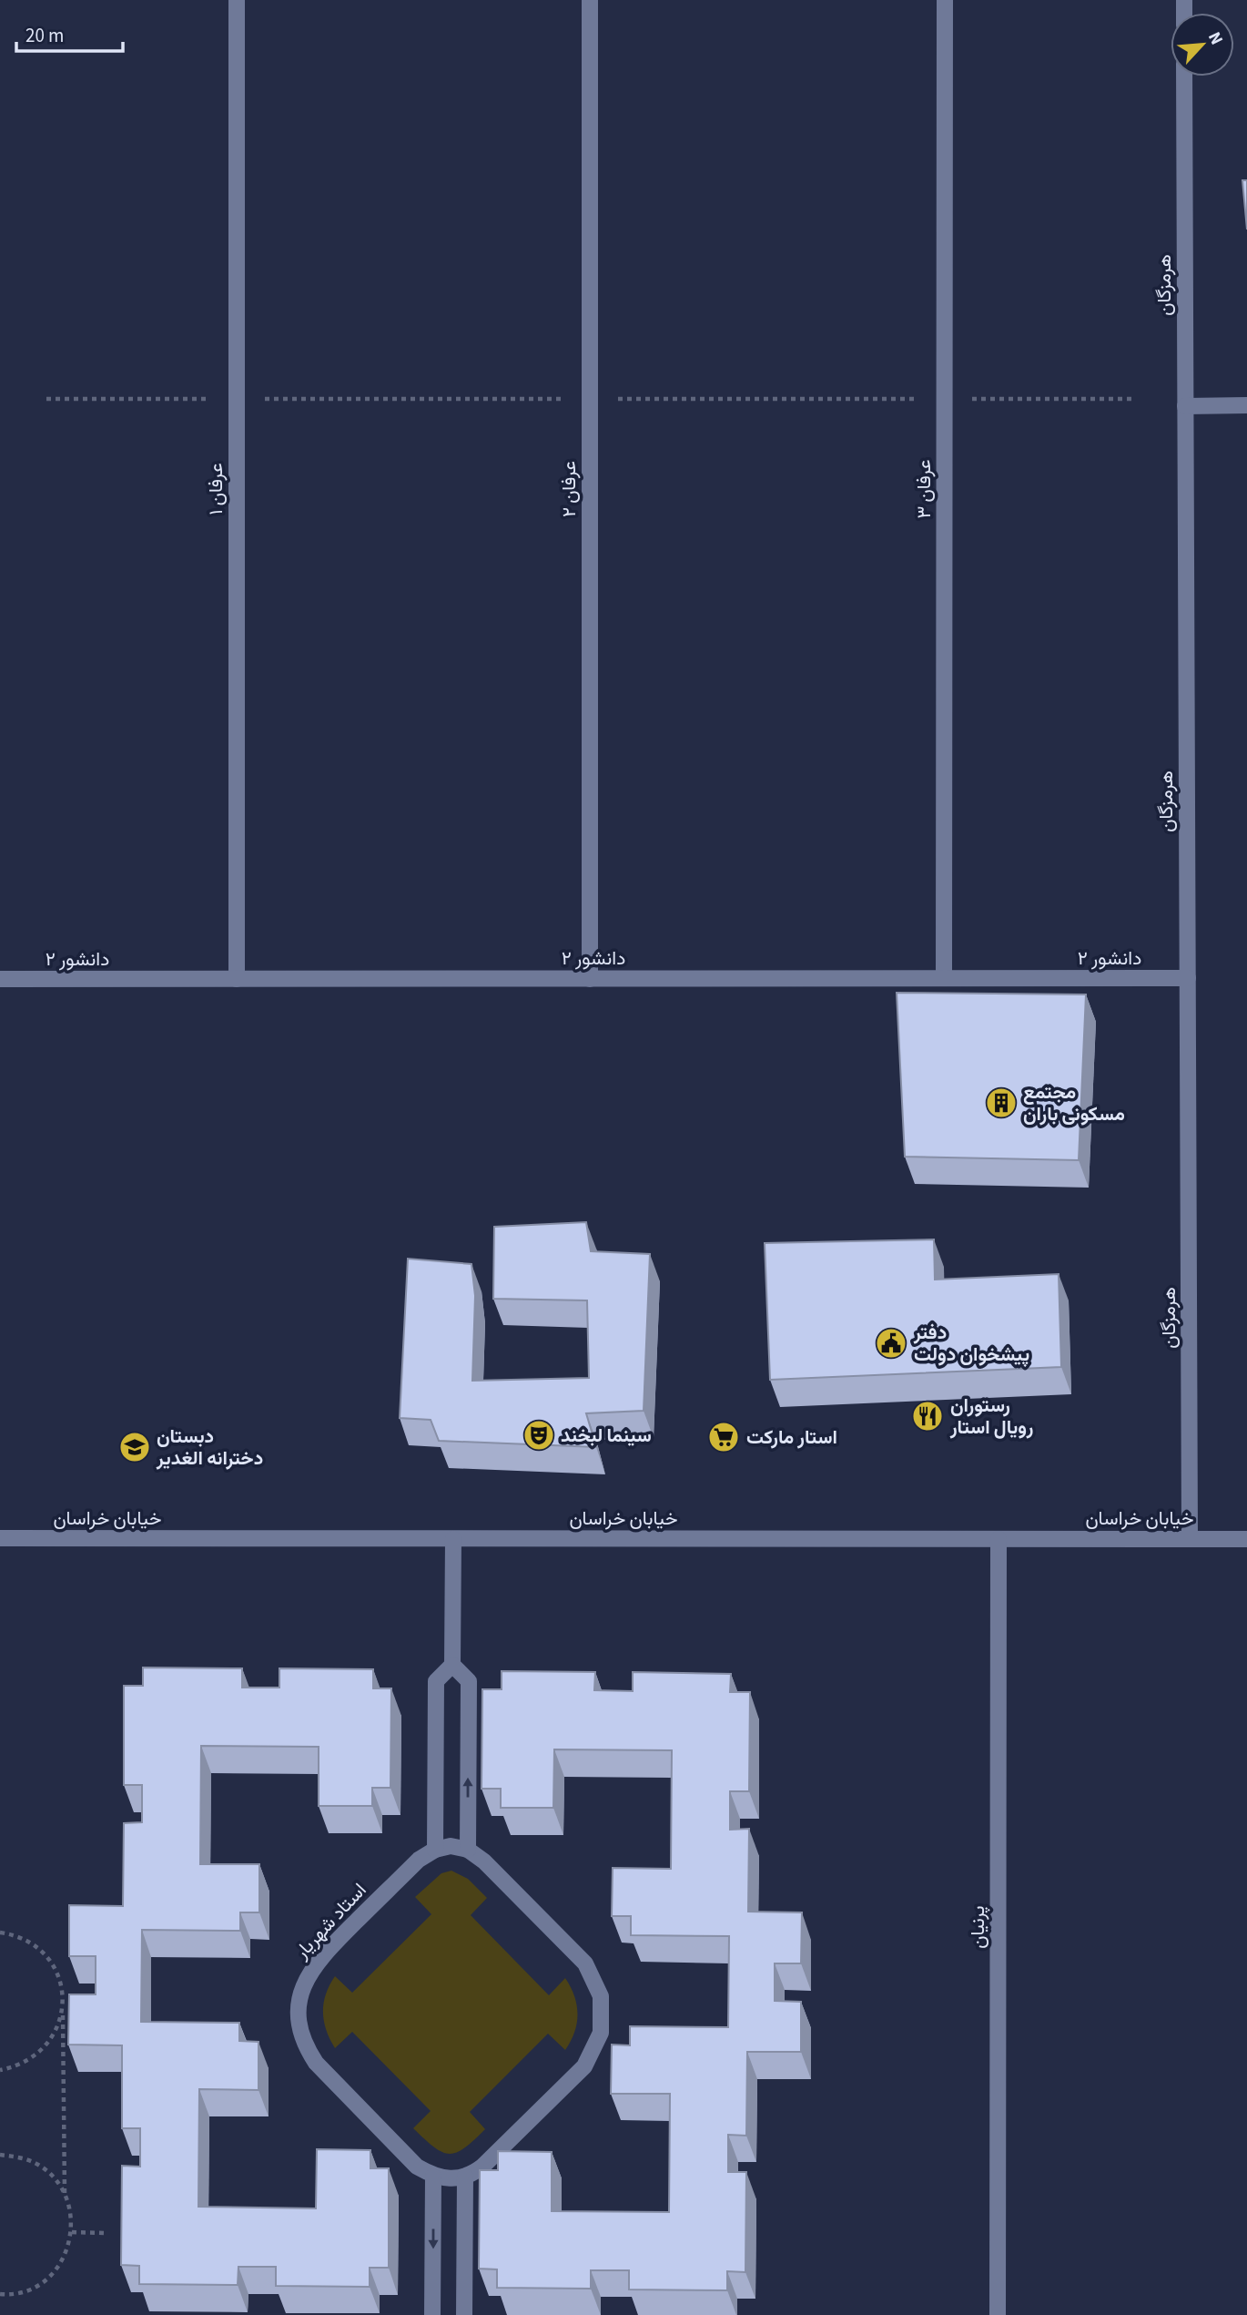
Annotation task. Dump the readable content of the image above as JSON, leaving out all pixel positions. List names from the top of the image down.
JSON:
{
  "streets": {
    "street": [
      "هرمزگان",
      "عرفان ۱",
      "عرفان ۲",
      "عرفان ۳",
      "دانشور ۲",
      "خیابان خراسان",
      "استاد شهریار",
      "پرنیان"
    ]
  },
  "crossings": [
    ["هرمزگان", "دانشور ۲"],
    ["هرمزگان", "خیابان خراسان"],
    ["عرفان ۱", "دانشور ۲"],
    ["عرفان ۲", "دانشور ۲"],
    ["عرفان ۳", "دانشور ۲"],
    ["خیابان خراسان", "پرنیان"]
  ],
  "places": {
    "building": ["مجتمع مسکونی باران"],
    "public building": ["دفتر پیشخوان دولت"],
    "restaurant": ["رستوران رویال استار"],
    "theatre": ["سینما لبخند"],
    "supermarket": ["استار مارکت"],
    "school or university": ["دبستان دخترانه الغدیر"]
  },
  "scale_bar": "20 m",
  "north": "top right"
}
